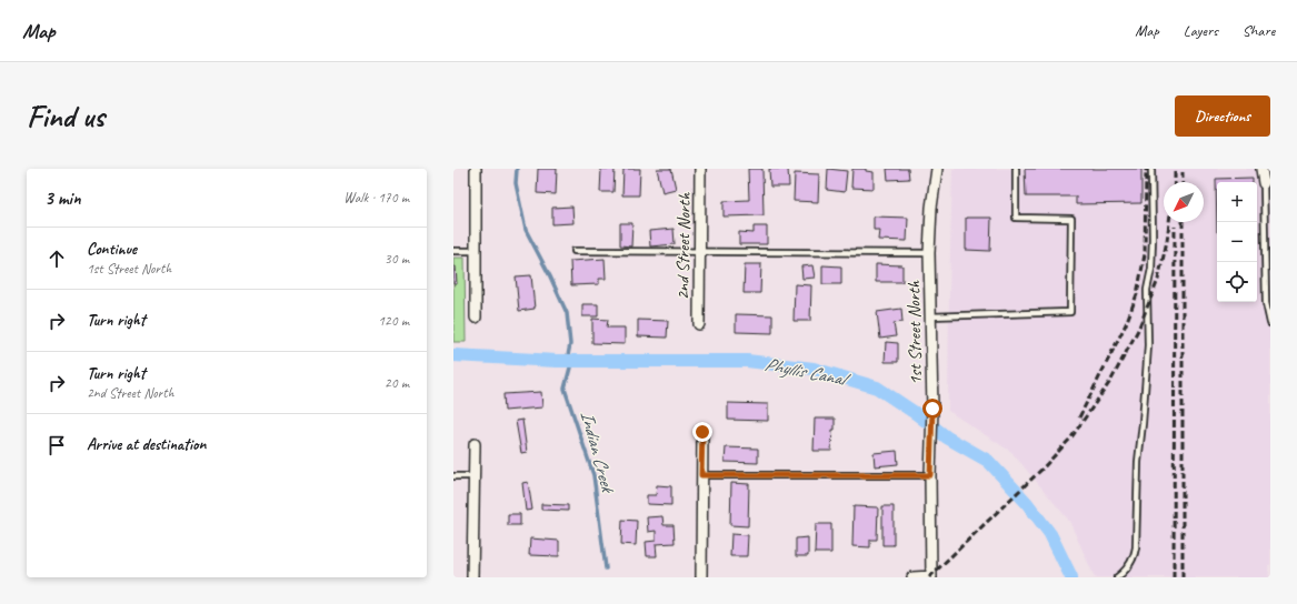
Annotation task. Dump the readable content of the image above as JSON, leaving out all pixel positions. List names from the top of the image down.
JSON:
{
  "streets": {
    "street": ["2nd Street North", "1st Street North"]
  },
  "water": ["Phyllis Canal", "Indian Creek"],
  "north": "bottom left",
  "page": {
    "header": "Map",
    "nav": ["Map", "Layers", "Share"],
    "buttons": "Directions",
    "title": "Find us",
    "heading": ["3 min", "Walk · 170 m"],
    "map_buttons": ["+", "−"],
    "list": [
      ["Continue", "1st Street North", "30 m"],
      ["Turn right", "120 m"],
      ["Turn right", "2nd Street North", "20 m"],
      "Arrive at destination"
    ]
  }
}
